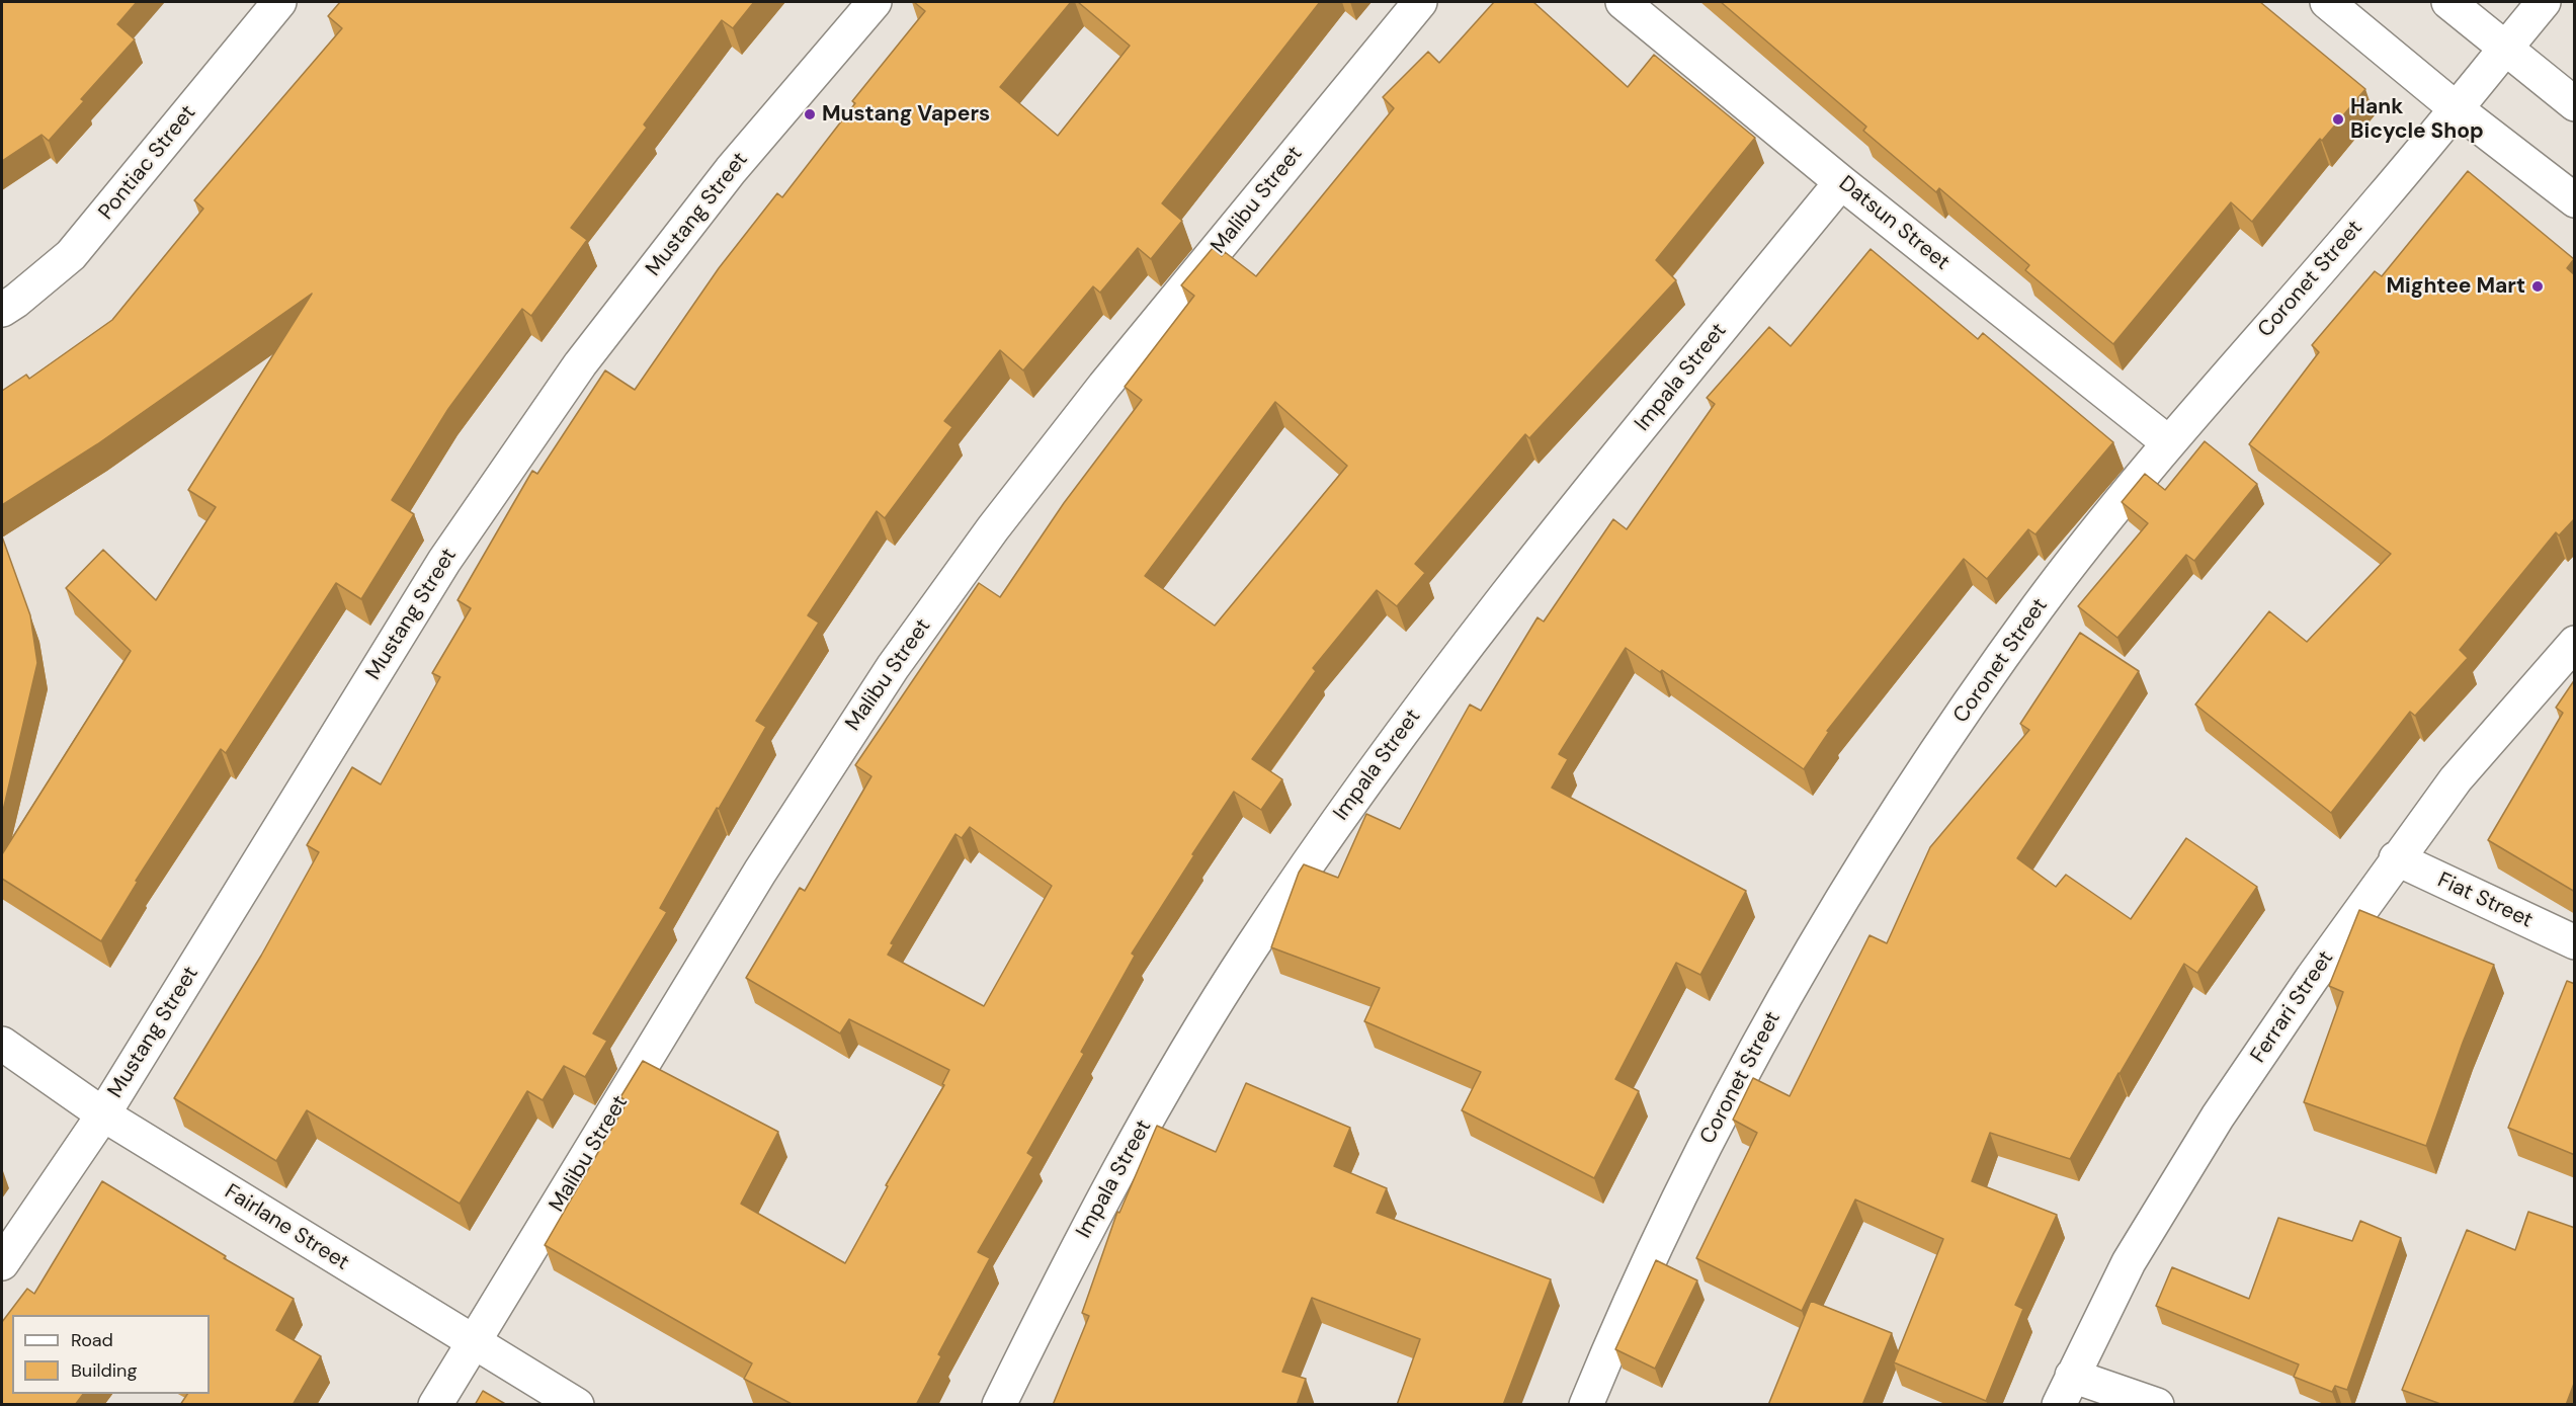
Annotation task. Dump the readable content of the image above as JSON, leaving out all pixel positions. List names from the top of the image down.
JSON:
{
  "streets": {
    "street": [
      "Pontiac Street",
      "Malibu Street",
      "Mustang Street",
      "Datsun Street",
      "Coronet Street",
      "Impala Street",
      "Fiat Street",
      "Ferrari Street",
      "Fairlane Street"
    ]
  },
  "crossings": [
    ["Malibu Street", "Fairlane Street"],
    ["Mustang Street", "Fairlane Street"],
    ["Datsun Street", "Coronet Street"],
    ["Datsun Street", "Impala Street"],
    ["Fiat Street", "Ferrari Street"]
  ],
  "places": ["Mustang Vapers", "Hank Bicycle Shop", "Mightee Mart"],
  "legend": ["Road", "Building"]
}
